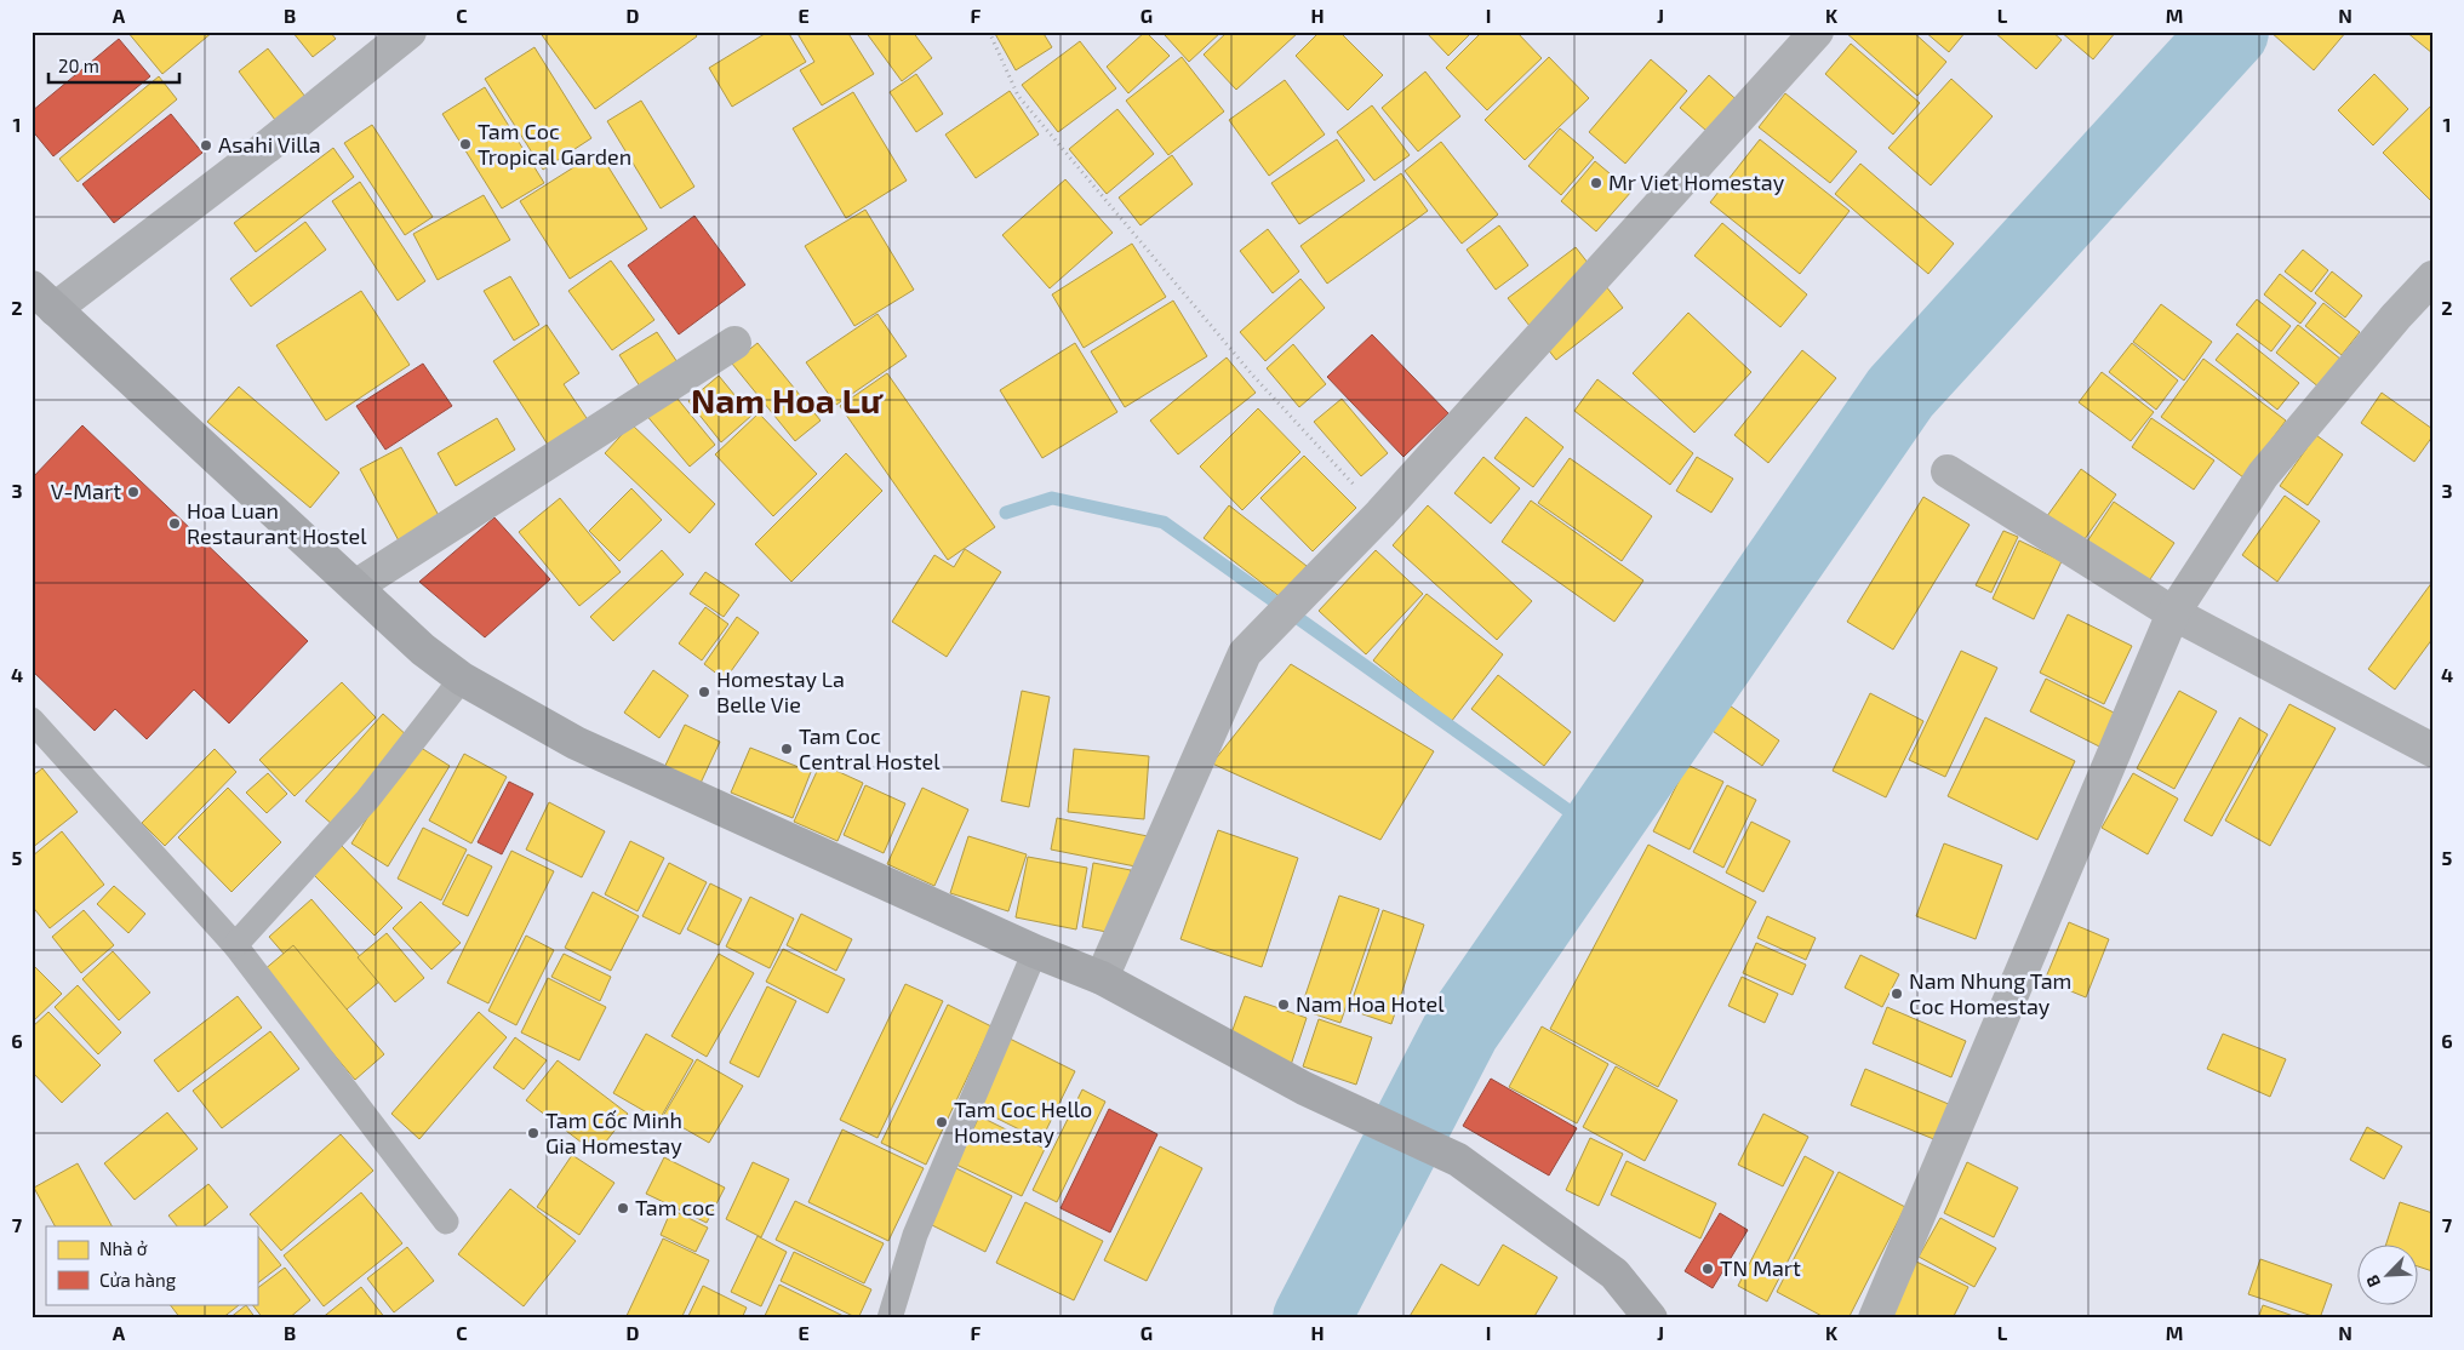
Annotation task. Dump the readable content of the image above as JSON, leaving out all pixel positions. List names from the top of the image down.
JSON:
{
  "districts": ["Nam Hoa Lư"],
  "places": [
    "Tam Coc Tropical Garden",
    "Asahi Villa",
    "Mr Viet Homestay",
    "V-Mart",
    "Hoa Luan Restaurant Hostel",
    "Homestay La Belle Vie",
    "Tam Coc Central Hostel",
    "Nam Nhung Tam Coc Homestay",
    "Nam Hoa Hotel",
    "Tam Coc Hello Homestay",
    "Tam Cốc Minh Gia Homestay",
    "Tam coc",
    "TN Mart"
  ],
  "legend": ["Nhà ở", "Cửa hàng"],
  "scale_bar": "20 m",
  "north": "bottom left",
  "grid": {
    "columns": [
      "A",
      "B",
      "C",
      "D",
      "E",
      "F",
      "G",
      "H",
      "I",
      "J",
      "K",
      "L",
      "M",
      "N"
    ],
    "rows": [
      "1",
      "2",
      "3",
      "4",
      "5",
      "6",
      "7"
    ]
  }
}
